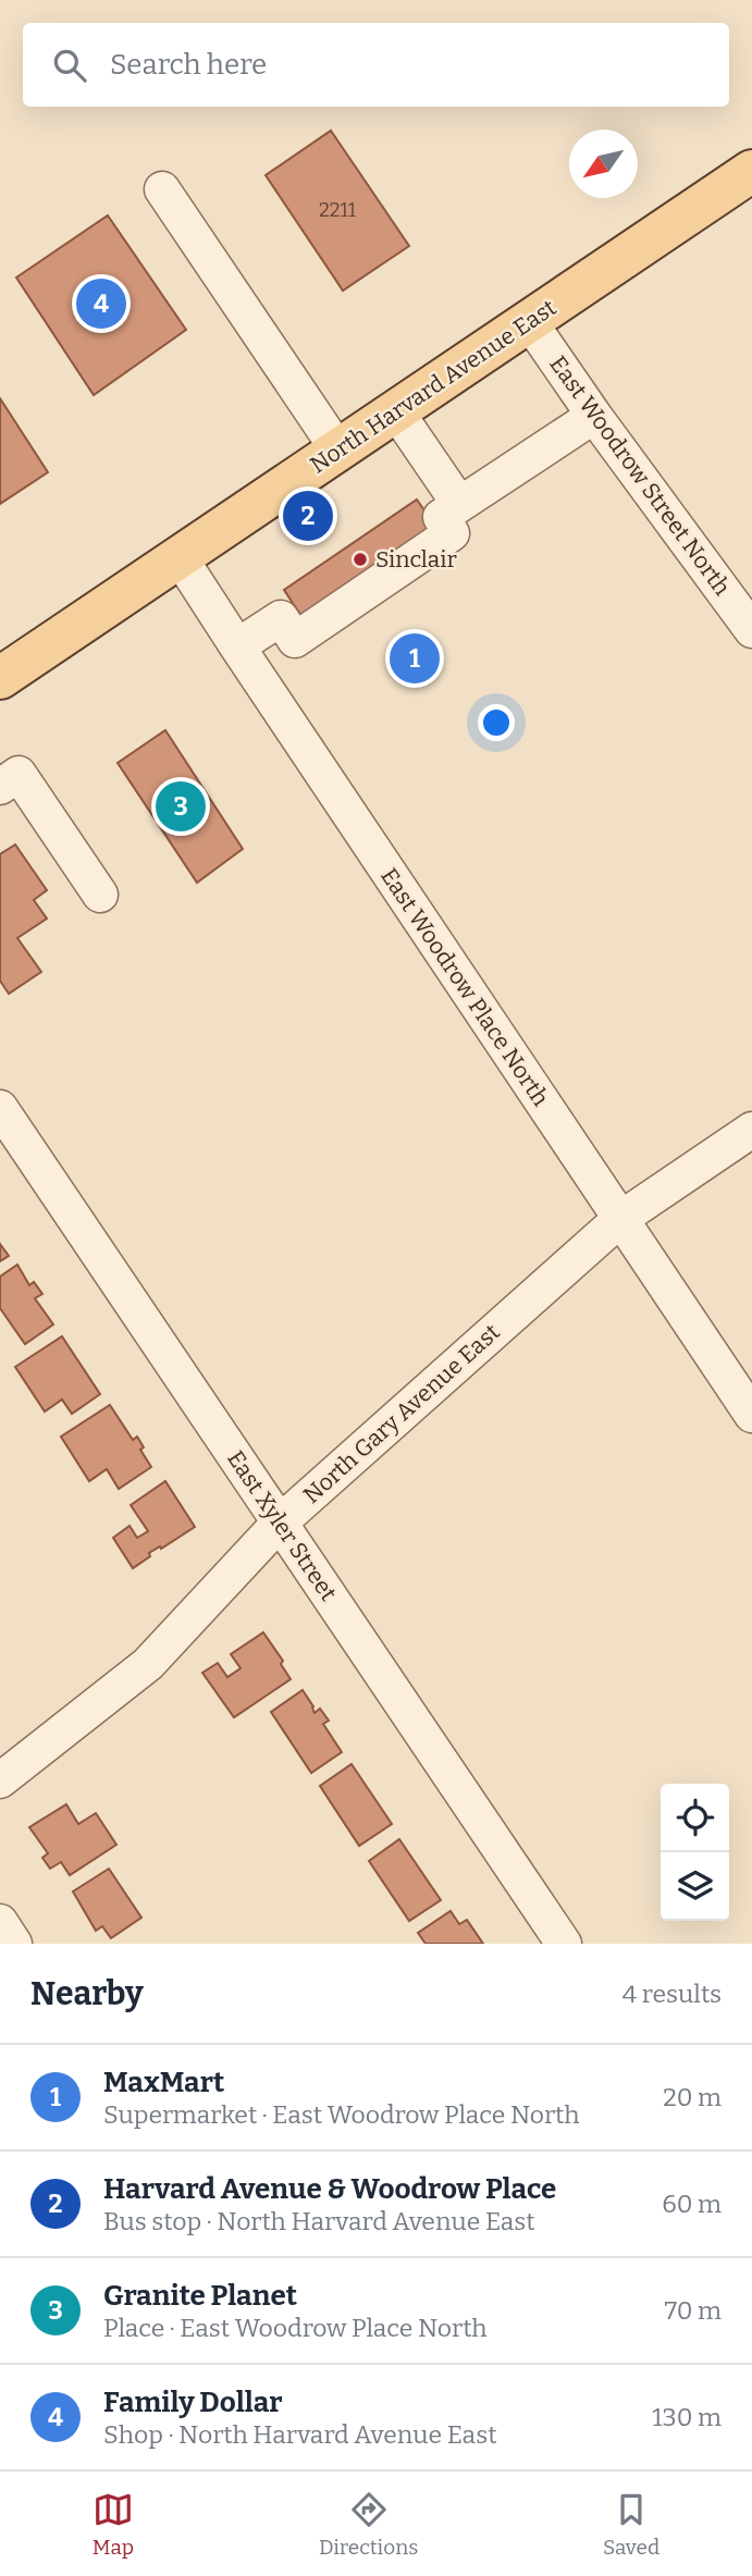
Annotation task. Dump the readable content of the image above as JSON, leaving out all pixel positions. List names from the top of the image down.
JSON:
{
  "streets": {
    "main road": ["North Harvard Avenue East"],
    "street": [
      "East Woodrow Street North",
      "East Woodrow Place North",
      "North Gary Avenue East",
      "East Xyler Street"
    ]
  },
  "crossings": [
    ["North Harvard Avenue East", "East Woodrow Street North"],
    ["North Harvard Avenue East", "East Woodrow Place North"],
    ["East Woodrow Place North", "North Gary Avenue East"],
    ["North Gary Avenue East", "East Xyler Street"]
  ],
  "places": ["Sinclair"],
  "house_numbers": ["2211"],
  "north": "bottom left",
  "page": {
    "search": "Search here",
    "pins": [
      "4",
      "2",
      "1",
      "3"
    ],
    "heading": ["Nearby", "4 results"],
    "list": [
      {
        "mark": "1",
        "name": "MaxMart",
        "note": "Supermarket · East Woodrow Place North",
        "value": "20 m"
      },
      {
        "mark": "2",
        "name": "Harvard Avenue & Woodrow Place",
        "note": "Bus stop · North Harvard Avenue East",
        "value": "60 m"
      },
      {
        "mark": "3",
        "name": "Granite Planet",
        "note": "Place · East Woodrow Place North",
        "value": "70 m"
      },
      {
        "mark": "4",
        "name": "Family Dollar",
        "note": "Shop · North Harvard Avenue East",
        "value": "130 m"
      }
    ],
    "nav": ["Map", "Directions", "Saved"]
  }
}
